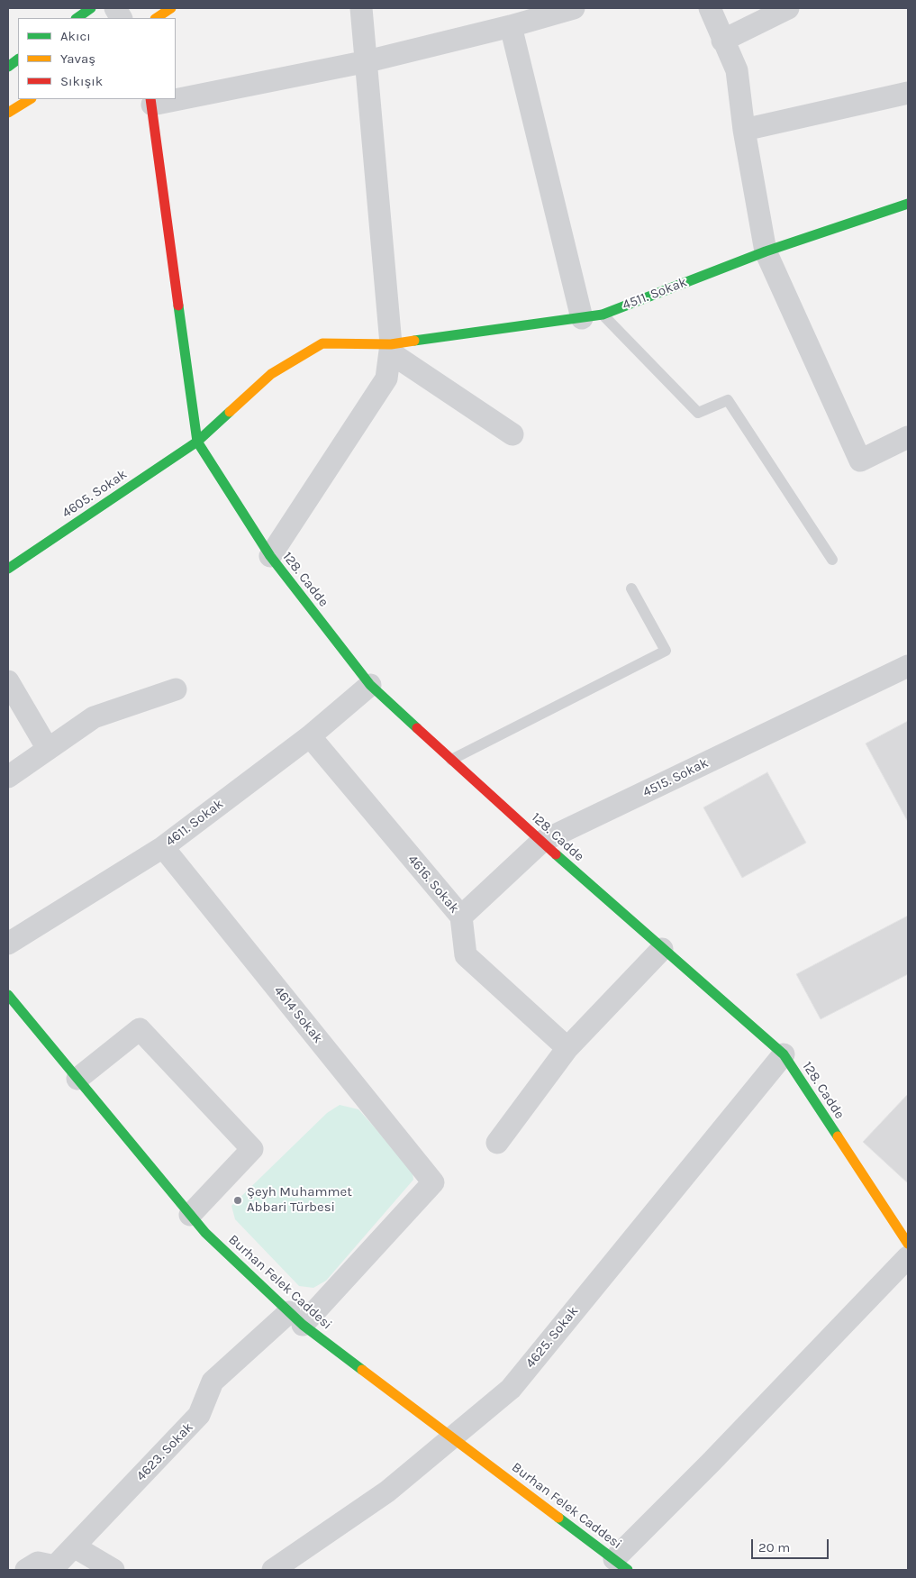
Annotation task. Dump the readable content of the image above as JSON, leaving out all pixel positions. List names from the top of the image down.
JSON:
{
  "streets": {
    "street": [
      "4511. Sokak",
      "4605. Sokak",
      "128. Cadde",
      "4515. Sokak",
      "4611. Sokak",
      "4616. Sokak",
      "4614 Sokak",
      "Burhan Felek Caddesi",
      "4625. Sokak",
      "4623. Sokak"
    ]
  },
  "crossings": [
    ["4511. Sokak", "4605. Sokak"],
    ["4605. Sokak", "128. Cadde"],
    ["128. Cadde", "4515. Sokak"],
    ["128. Cadde", "4611. Sokak"],
    ["128. Cadde", "4625. Sokak"],
    ["4515. Sokak", "4616. Sokak"],
    ["4611. Sokak", "4616. Sokak"],
    ["4611. Sokak", "4614 Sokak"],
    ["4614 Sokak", "4623. Sokak"],
    ["Burhan Felek Caddesi", "4625. Sokak"],
    ["Burhan Felek Caddesi", "4623. Sokak"]
  ],
  "places": ["Şeyh Muhammet Abbari Türbesi"],
  "legend": ["Akıcı", "Yavaş", "Sıkışık"],
  "scale_bar": "20 m"
}
